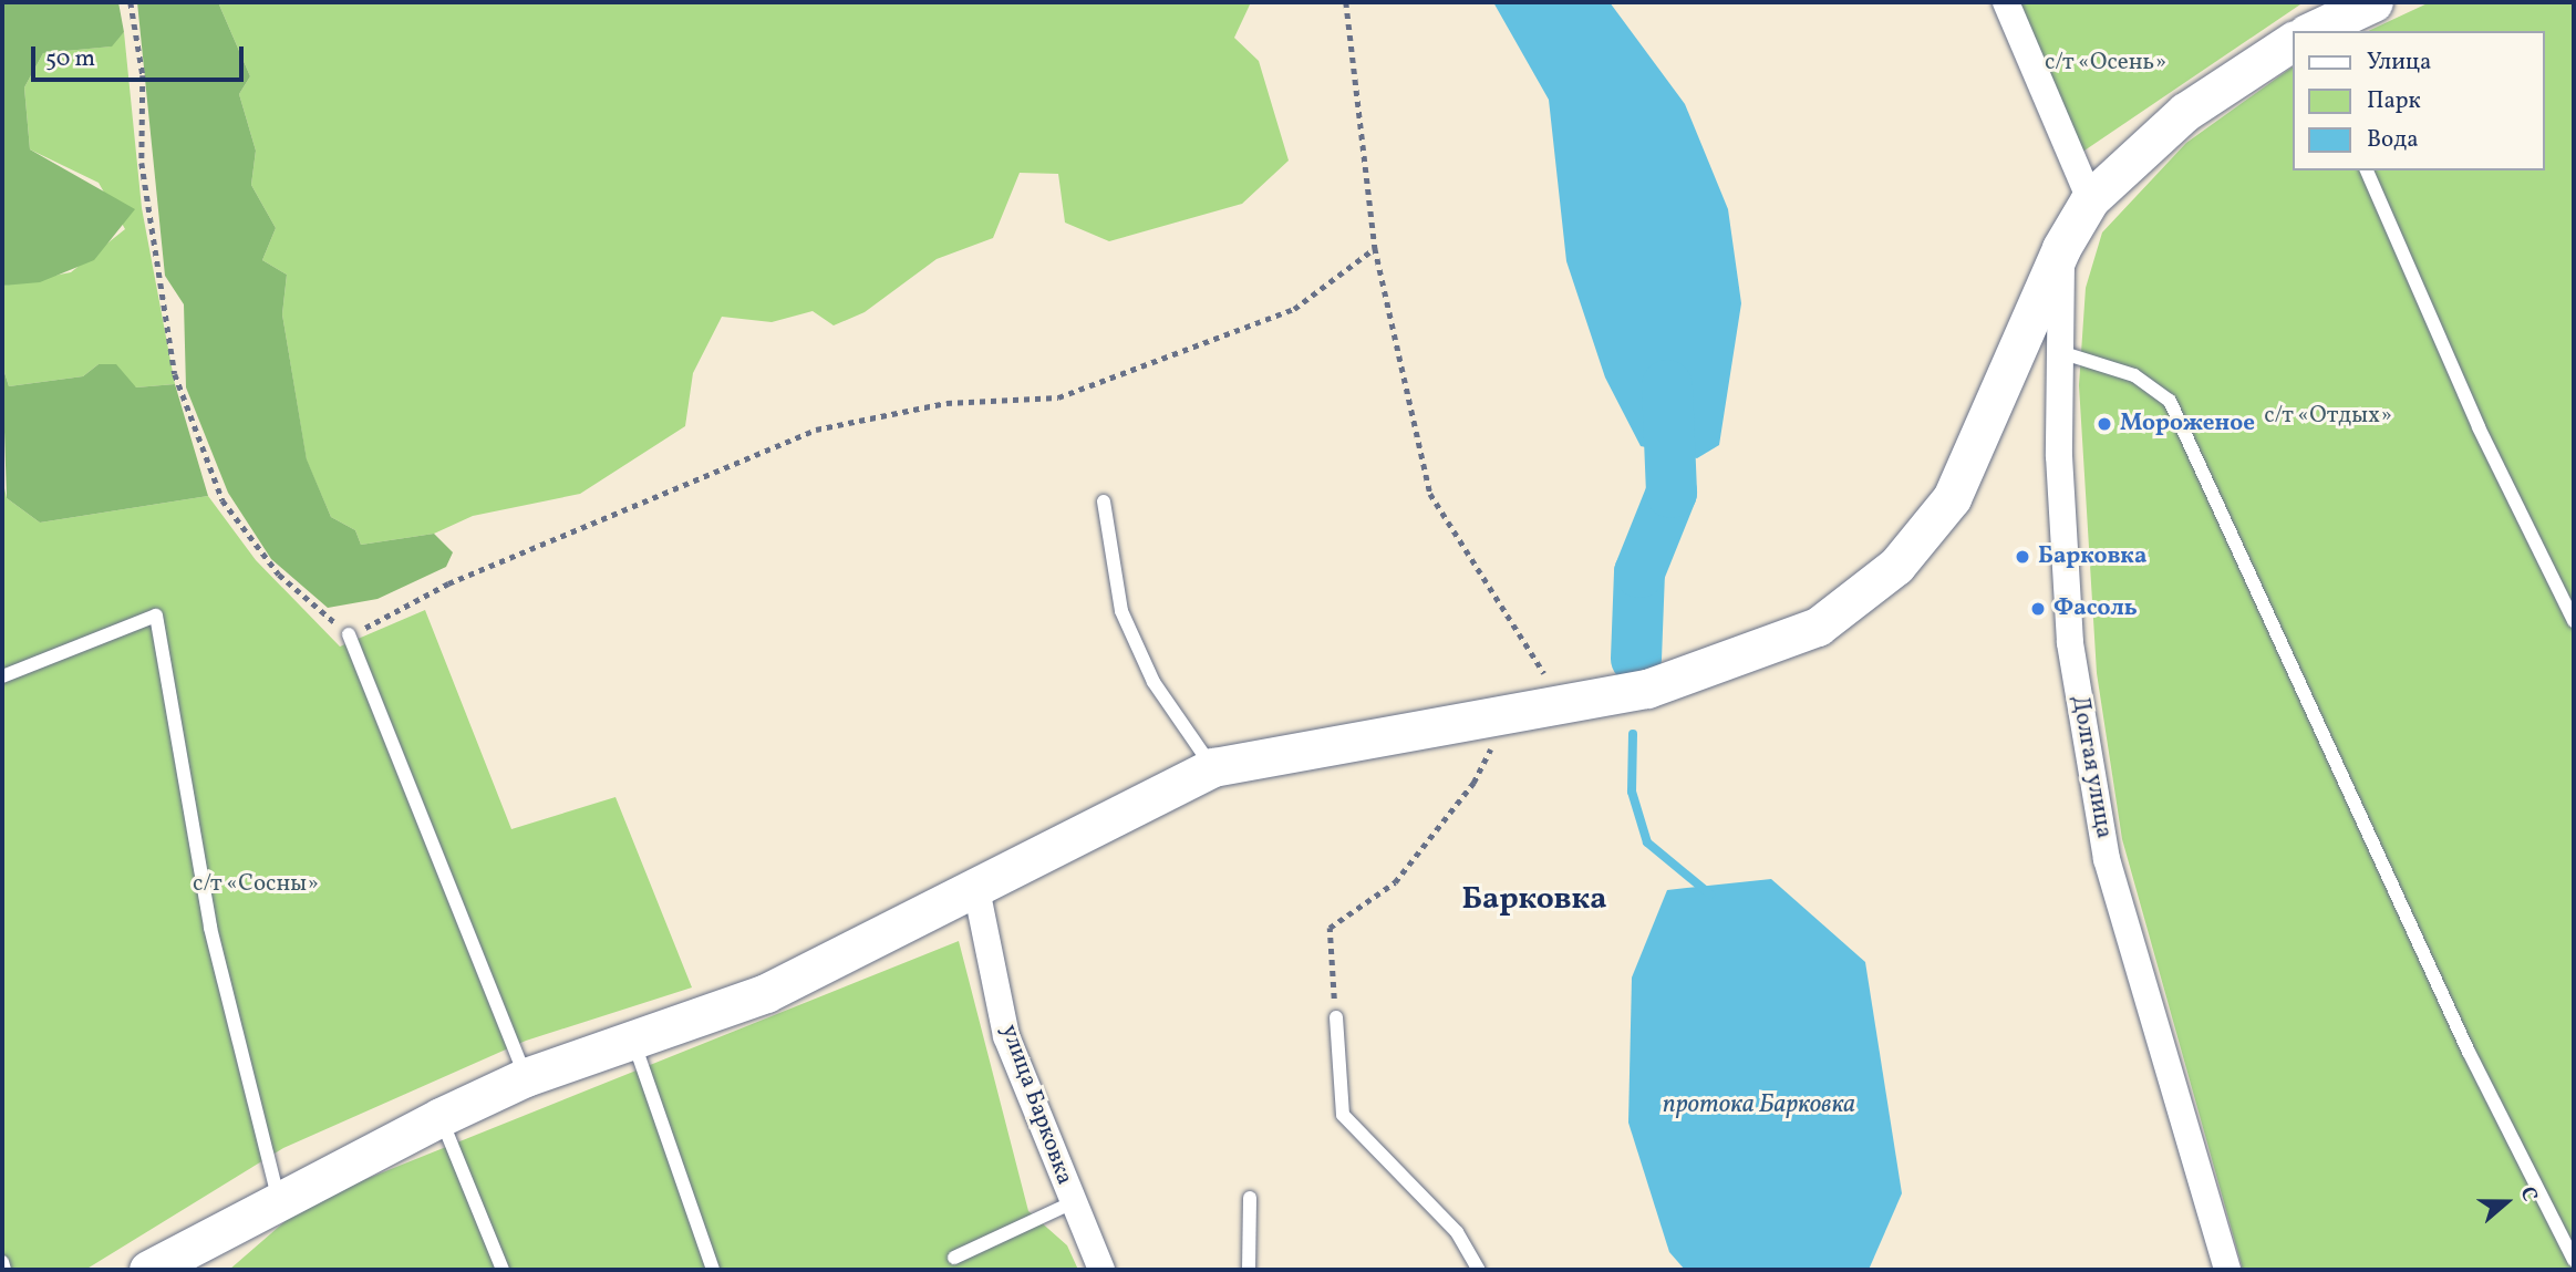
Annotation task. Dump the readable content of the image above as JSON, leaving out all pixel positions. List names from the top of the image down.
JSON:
{
  "streets": {
    "street": ["Долгая улица", "улица Барковка"]
  },
  "districts": ["Барковка"],
  "water": ["протока Барковка"],
  "parks": ["с/т «Осень»", "с/т «Отдых»", "с/т «Сосны»"],
  "places": ["Мороженое", "Барковка", "Фасоль"],
  "legend": ["Улица", "Парк", "Вода"],
  "scale_bar": "50 m",
  "north": "right"
}
